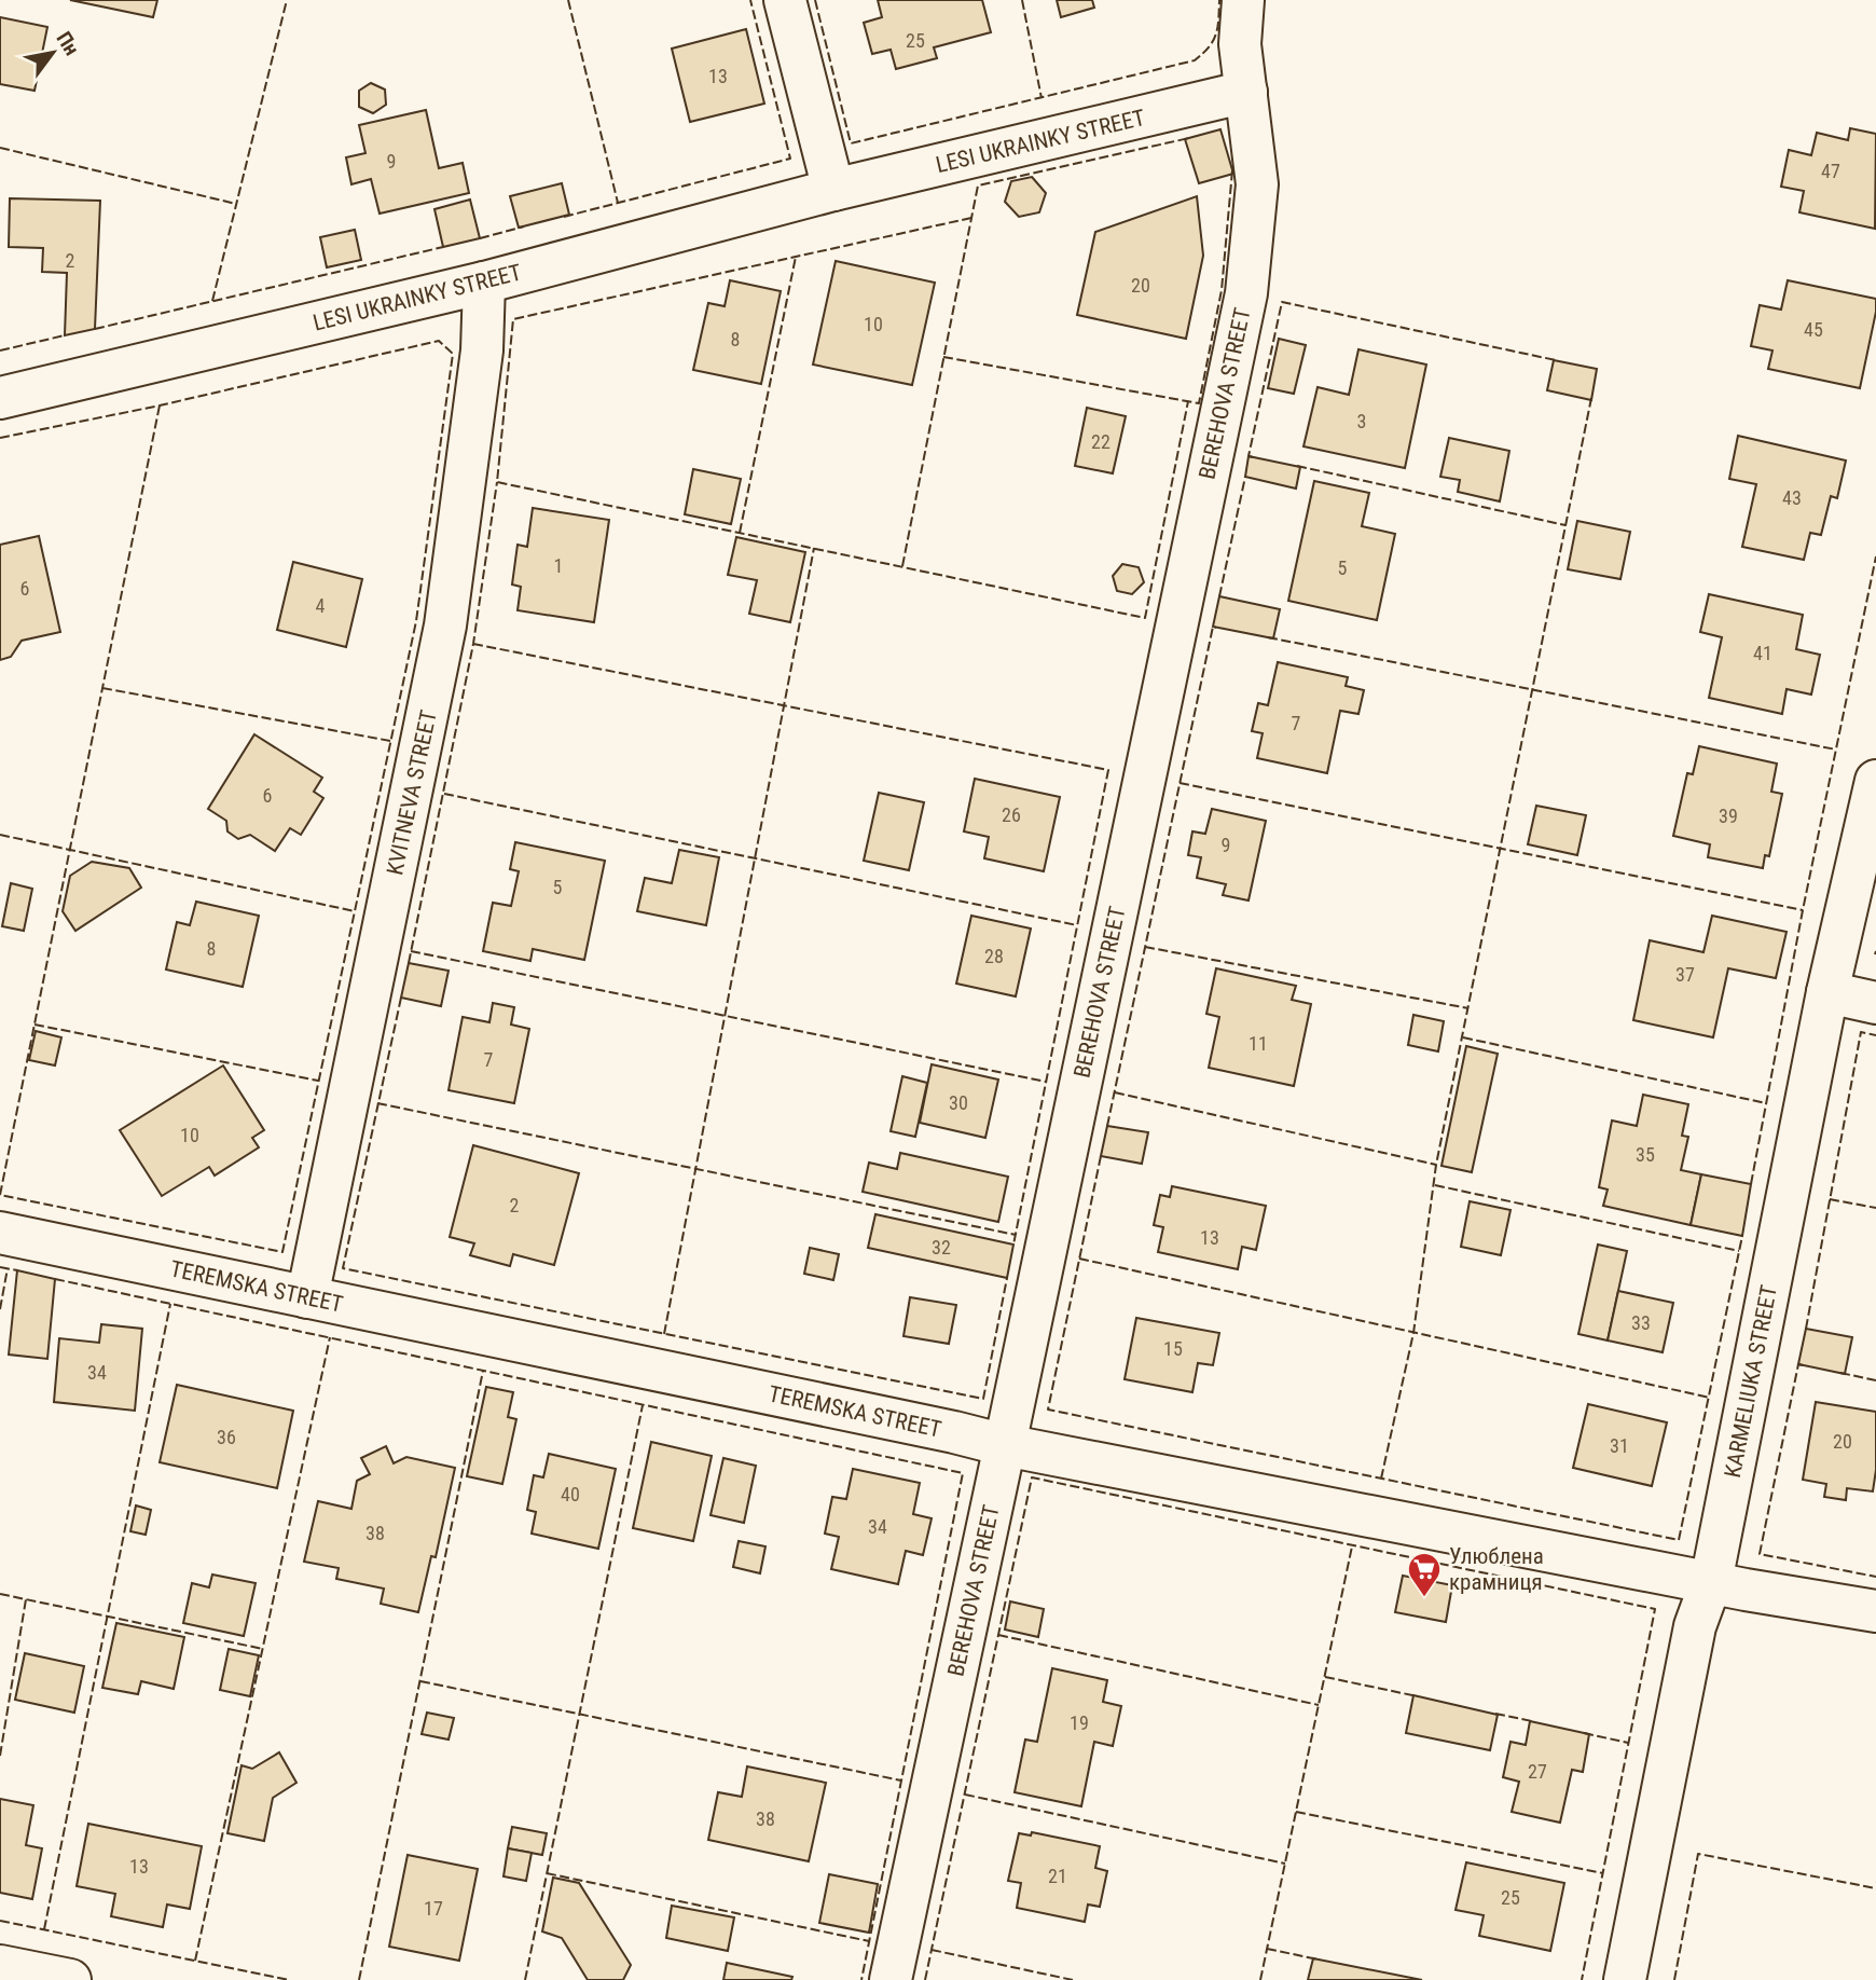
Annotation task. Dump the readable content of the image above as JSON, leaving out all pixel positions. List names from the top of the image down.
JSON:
{
  "streets": {
    "street": [
      "LESI UKRAINKY STREET",
      "BEREHOVA STREET",
      "KVITNEVA STREET",
      "TEREMSKA STREET",
      "KARMELIUKA STREET"
    ]
  },
  "crossings": [
    ["LESI UKRAINKY STREET", "BEREHOVA STREET"],
    ["LESI UKRAINKY STREET", "KVITNEVA STREET"],
    ["BEREHOVA STREET", "TEREMSKA STREET"],
    ["KVITNEVA STREET", "TEREMSKA STREET"],
    ["TEREMSKA STREET", "KARMELIUKA STREET"]
  ],
  "places": {
    "supermarket": ["Улюблена крамниця"]
  },
  "house_numbers": [
    "25",
    "13",
    "9",
    "47",
    "2",
    "20",
    "10",
    "45",
    "8",
    "3",
    "22",
    "43",
    "1",
    "5",
    "6",
    "4",
    "41",
    "7",
    "6",
    "26",
    "39",
    "9",
    "5",
    "8",
    "28",
    "37",
    "11",
    "7",
    "30",
    "10",
    "35",
    "2",
    "13",
    "32",
    "33",
    "15",
    "34",
    "36",
    "20",
    "31",
    "40",
    "34",
    "38",
    "19",
    "27",
    "38",
    "13",
    "21",
    "25",
    "17"
  ],
  "north": "top right"
}
